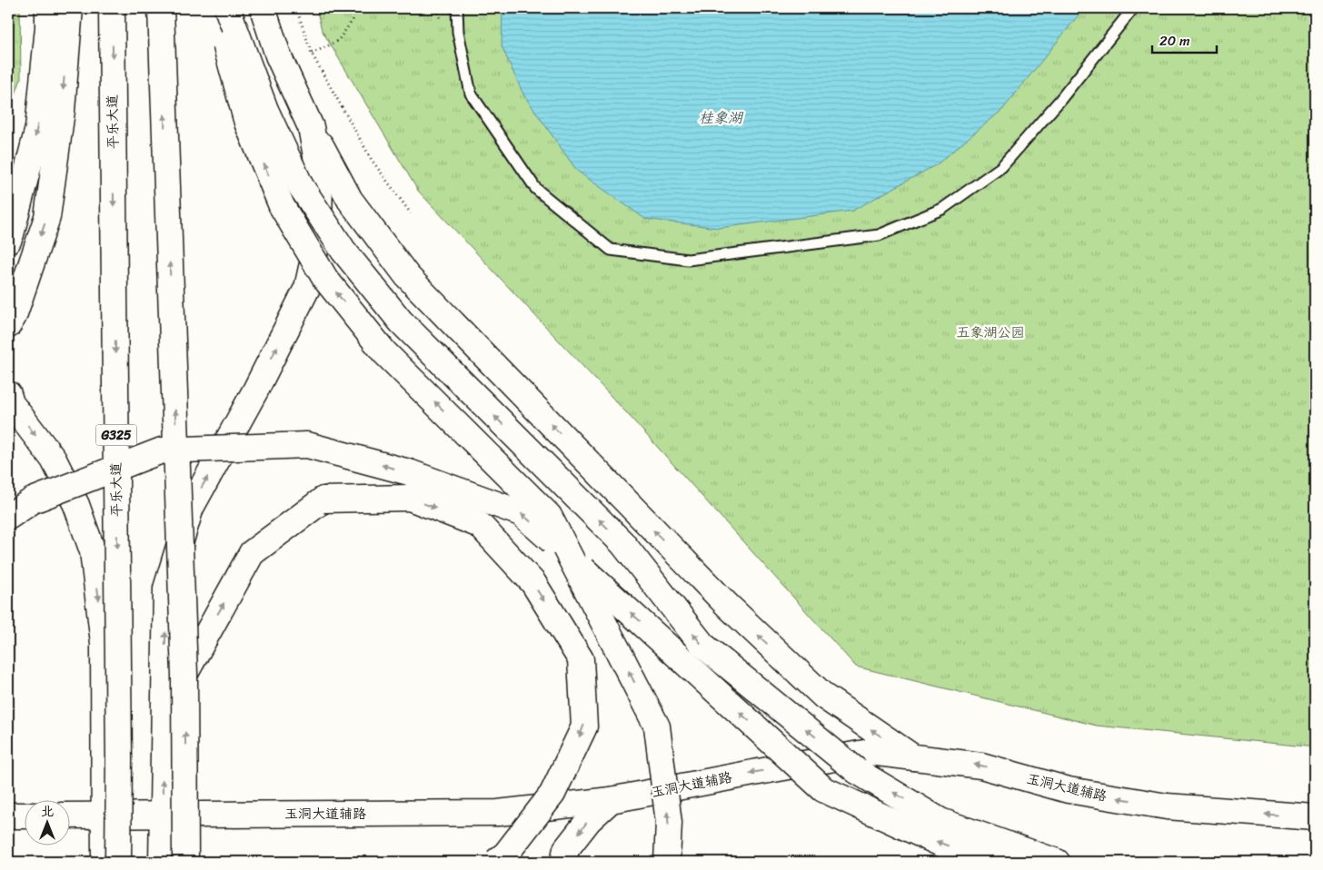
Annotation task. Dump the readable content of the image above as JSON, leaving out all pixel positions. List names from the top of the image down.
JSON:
{
  "streets": {
    "main road": ["平乐大道", "G325", "玉洞大道辅路"]
  },
  "one_way": ["玉洞大道辅路"],
  "water": ["桂象湖"],
  "parks": ["五象湖公园"],
  "scale_bar": "20 m",
  "north": "top"
}
